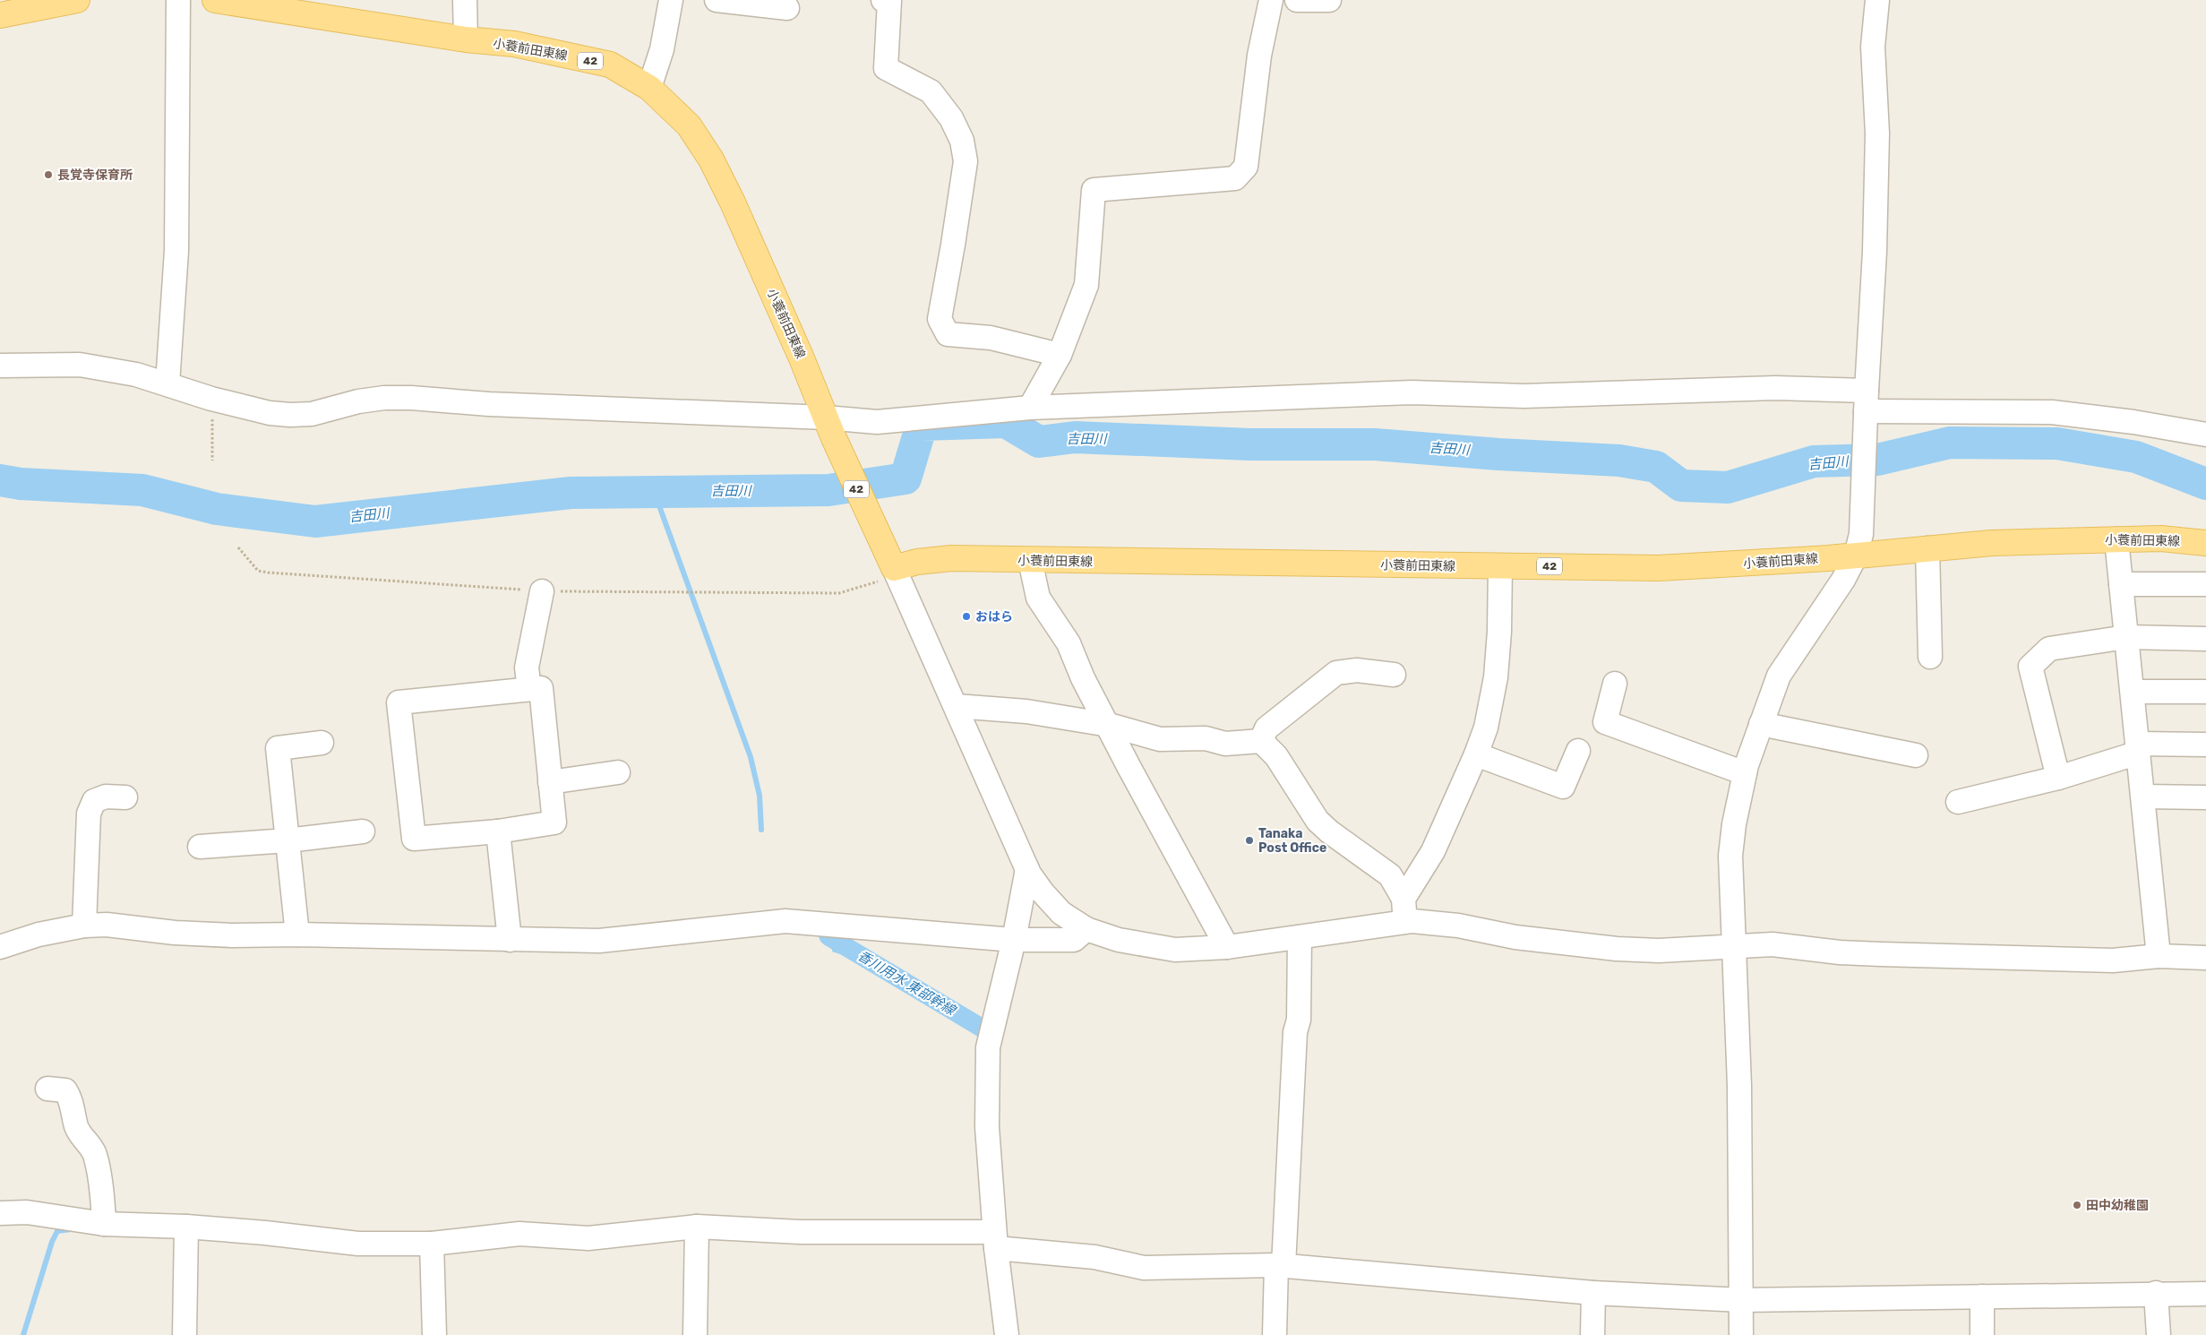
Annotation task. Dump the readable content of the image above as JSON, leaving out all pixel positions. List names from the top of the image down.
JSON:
{
  "streets": {
    "main road": ["小蓑前田東線", "42"]
  },
  "water": ["吉田川", "香川用水 東部幹線"],
  "places": [
    "長覚寺保育所",
    "おはら",
    "Tanaka Post Office",
    "田中幼稚園"
  ]
}
